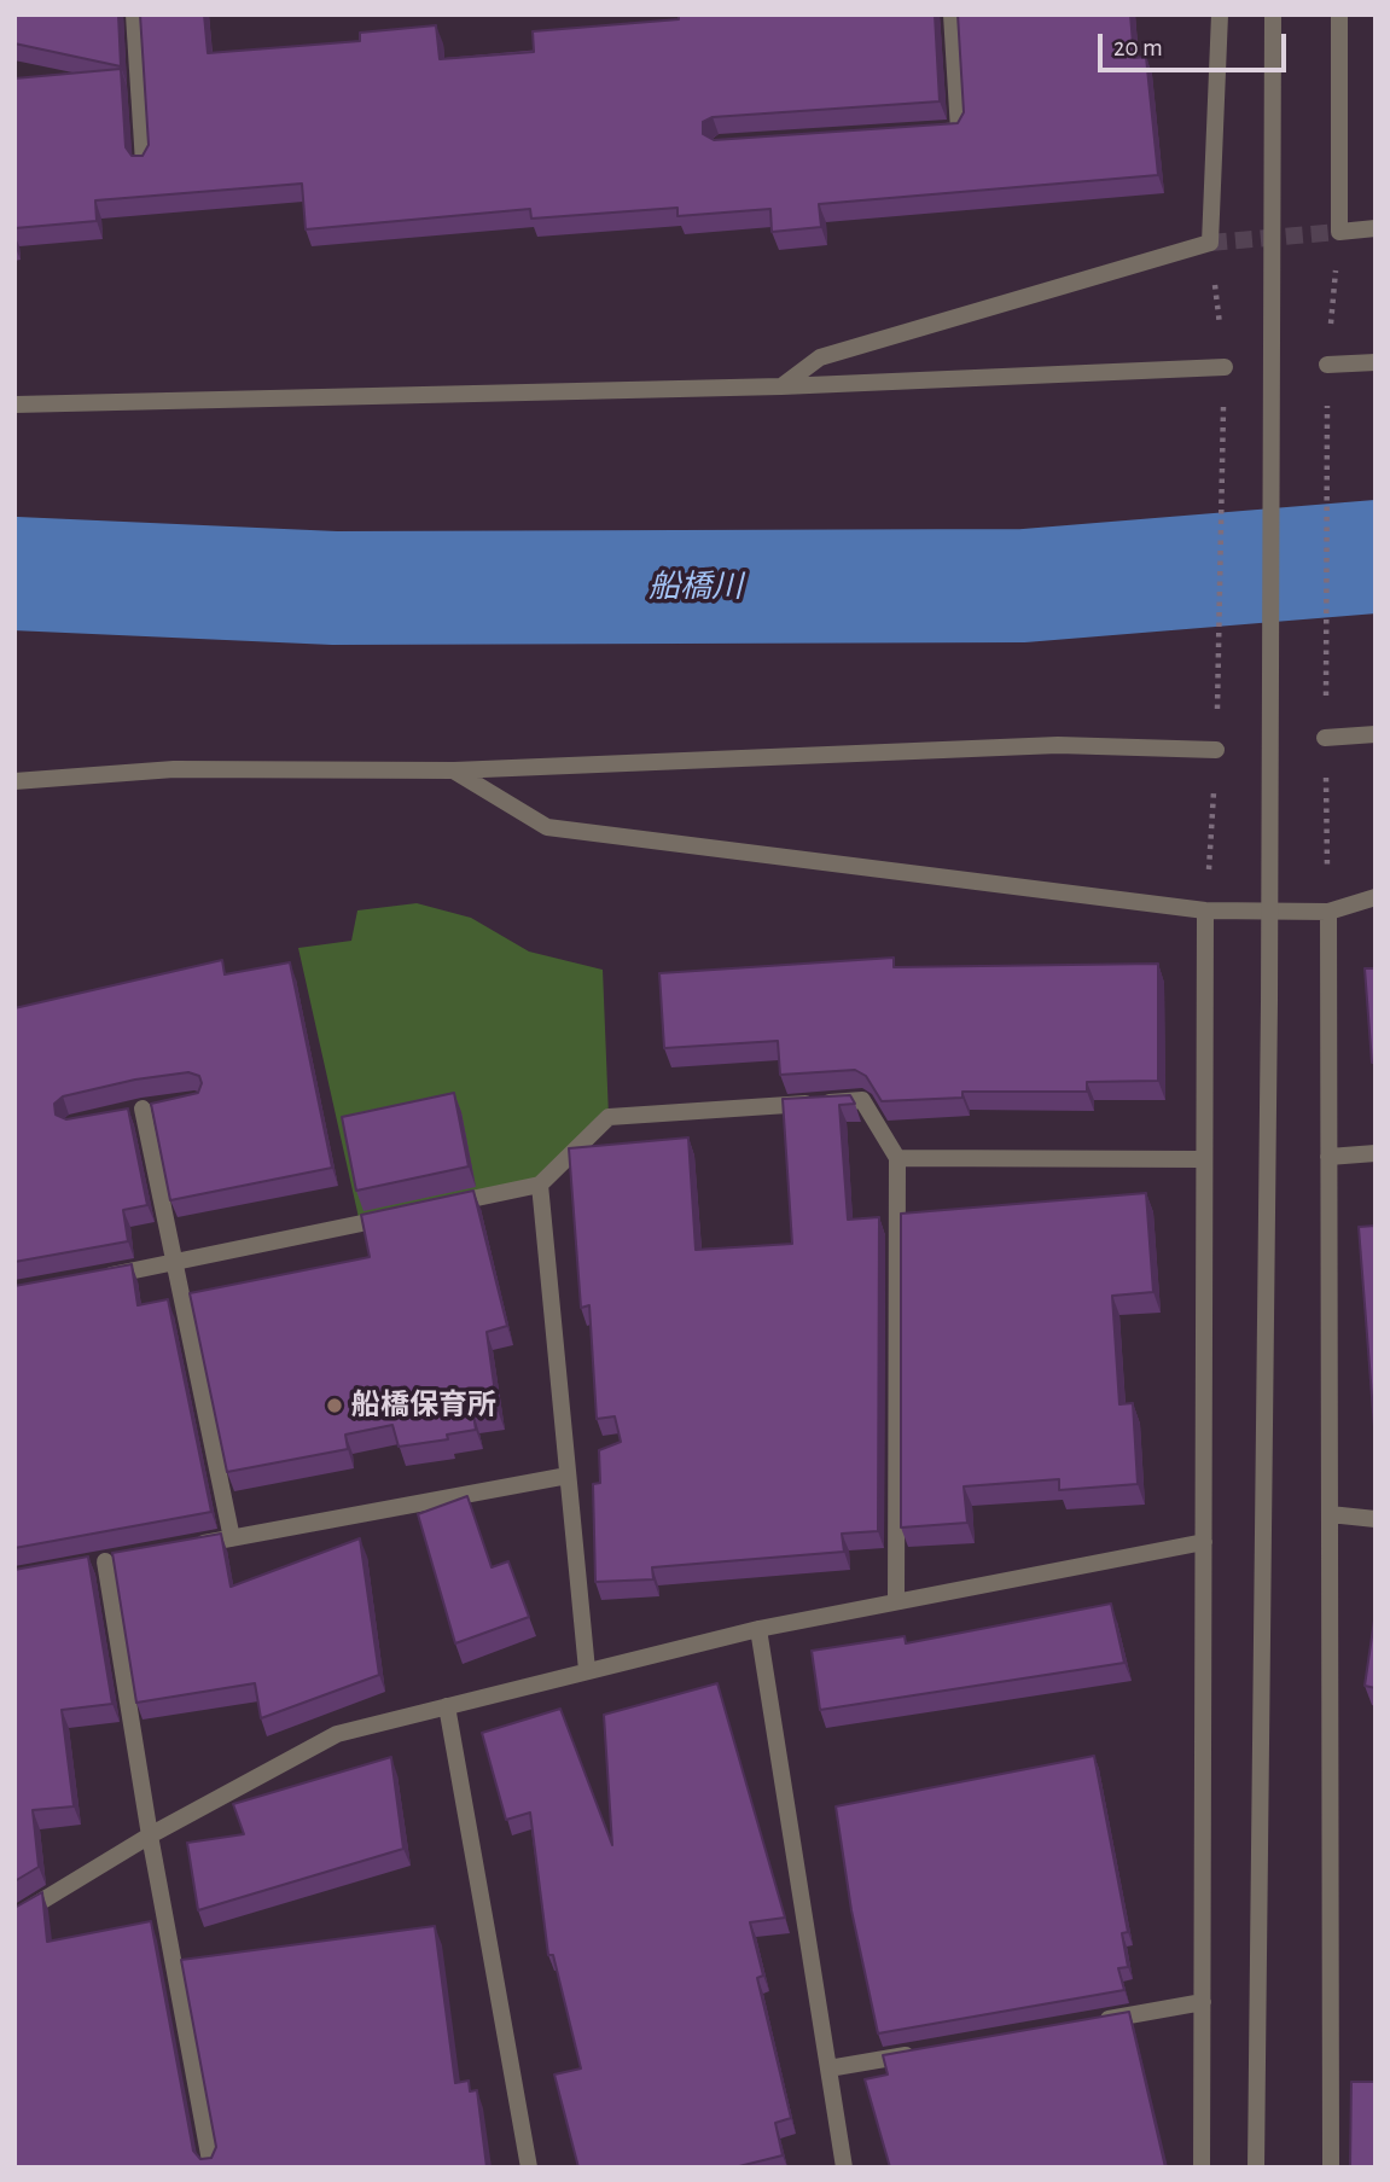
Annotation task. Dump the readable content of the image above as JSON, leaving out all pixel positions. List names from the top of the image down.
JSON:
{
  "water": ["船橋川"],
  "places": ["船橋保育所"],
  "scale_bar": "20 m"
}
